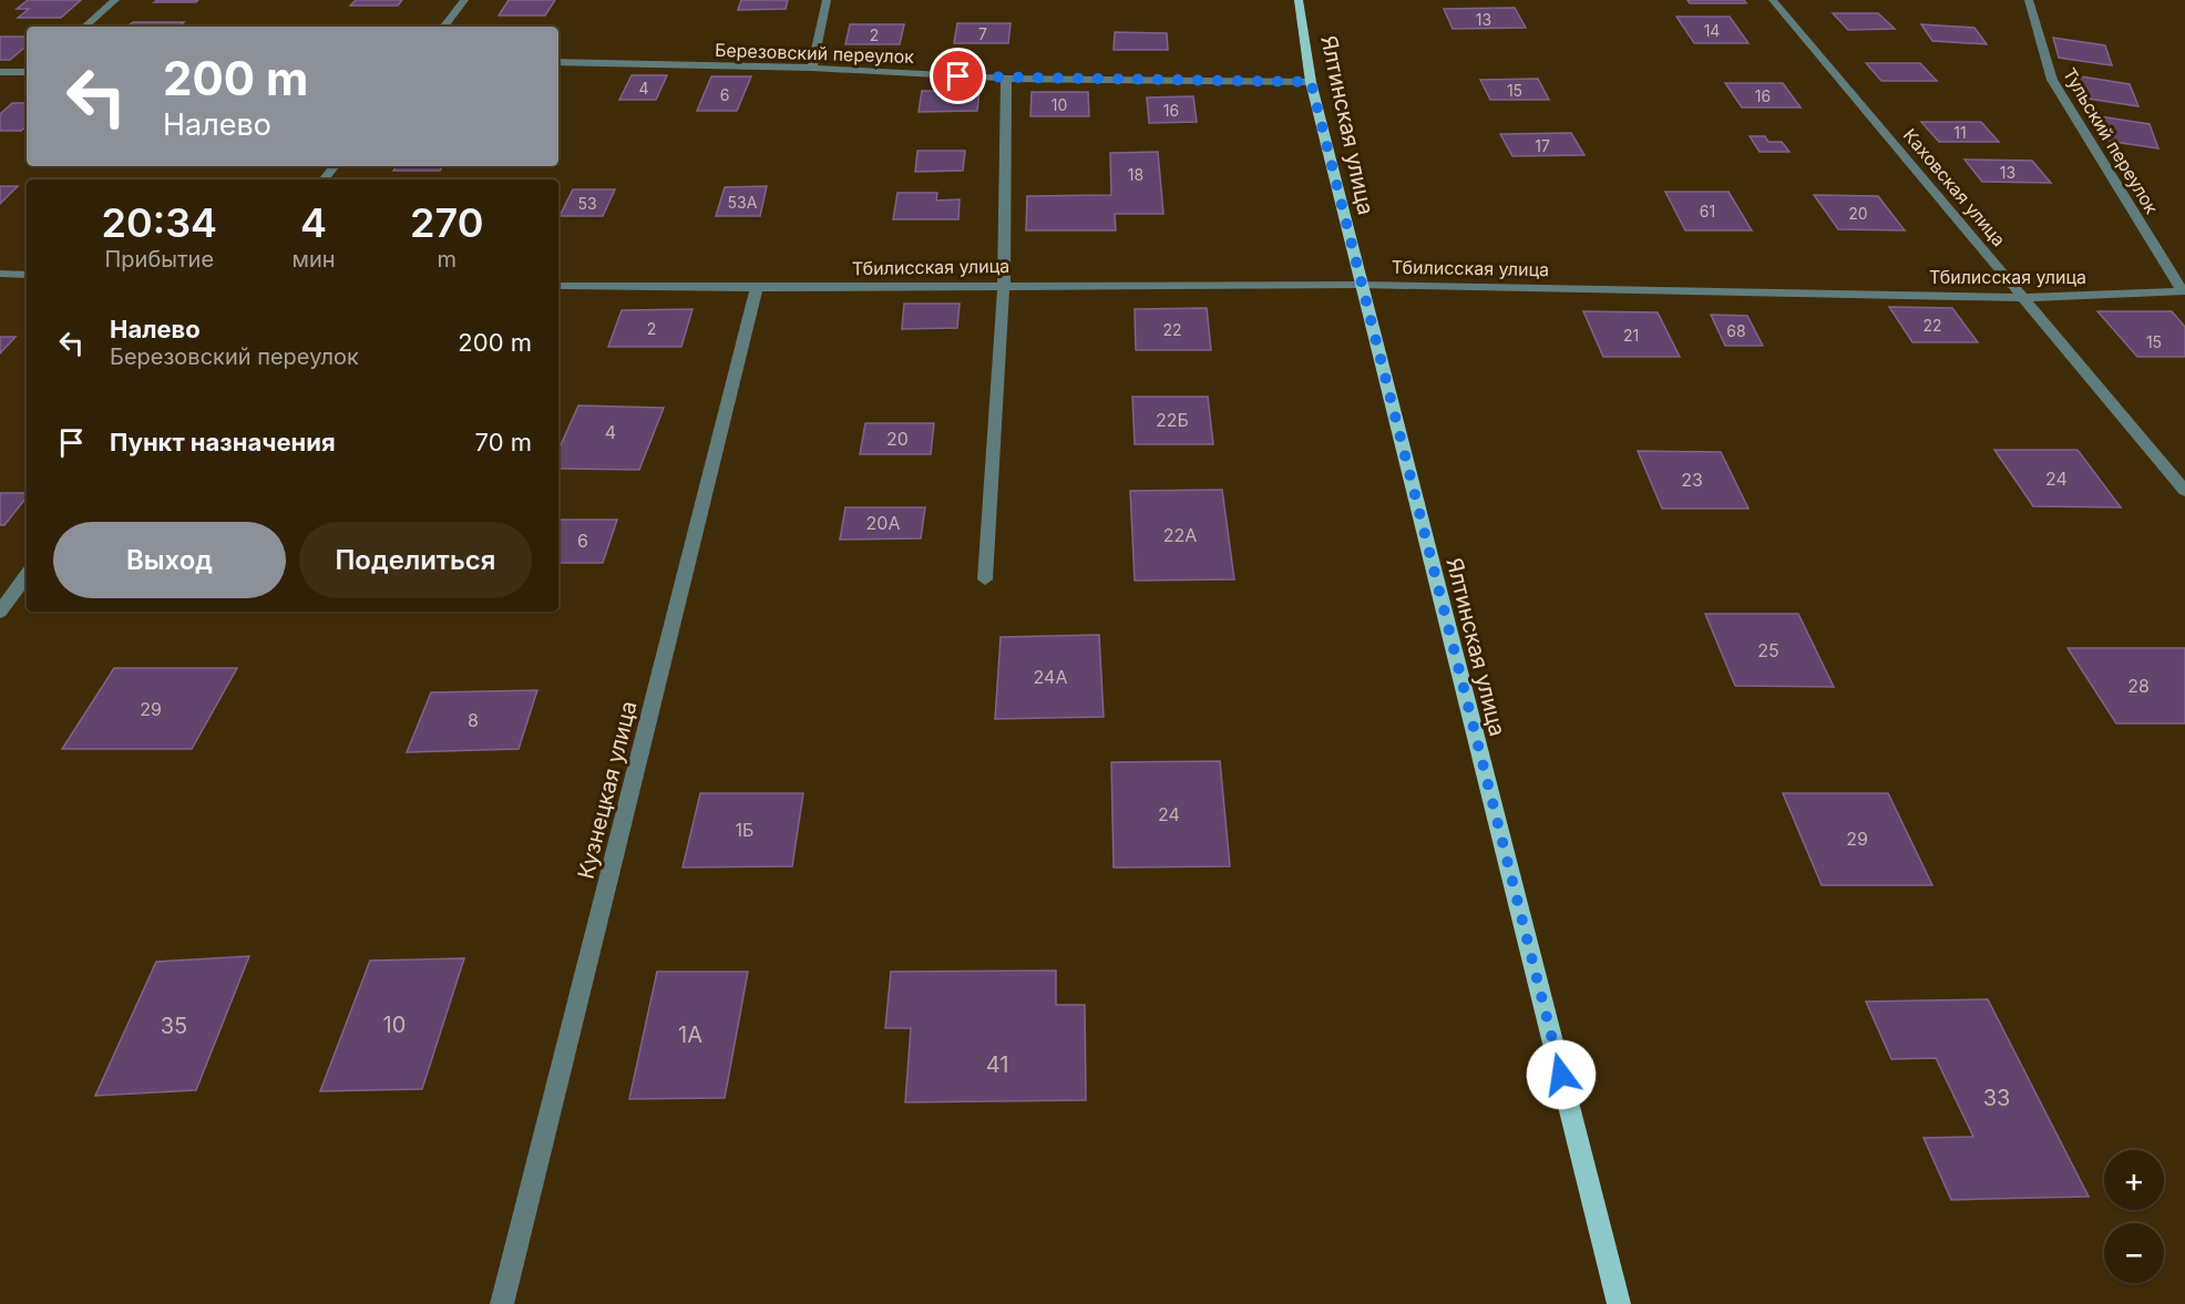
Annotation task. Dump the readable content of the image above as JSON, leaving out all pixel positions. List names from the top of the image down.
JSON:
{
  "streets": {
    "main road": ["Ялтинская улица"],
    "street": [
      "Березовский переулок",
      "Тульский переулок",
      "Каховская улица",
      "Тбилисская улица",
      "Кузнецкая улица"
    ]
  },
  "crossings": [
    ["Березовский переулок", "Ялтинская улица"],
    ["Ялтинская улица", "Тбилисская улица"],
    ["Тульский переулок", "Тбилисская улица"],
    ["Каховская улица", "Тбилисская улица"],
    ["Тбилисская улица", "Кузнецкая улица"]
  ],
  "house_numbers": [
    "13",
    "14",
    "7",
    "2",
    "4",
    "15",
    "6",
    "16",
    "10",
    "16",
    "11",
    "17",
    "13",
    "18",
    "53А",
    "53",
    "61",
    "20",
    "22",
    "2",
    "22",
    "68",
    "21",
    "15",
    "22Б",
    "4",
    "20",
    "24",
    "23",
    "20А",
    "22А",
    "6",
    "25",
    "24А",
    "28",
    "29",
    "8",
    "24",
    "1Б",
    "29",
    "10",
    "35",
    "1А",
    "41",
    "33"
  ],
  "page": {
    "turn": ["200 m", "Налево"],
    "eta": [
      "20:34",
      "Прибытие",
      "4",
      "мин",
      "270",
      "m"
    ],
    "list": [
      {
        "name": "Налево",
        "note": "Березовский переулок",
        "value": "200 m"
      },
      {
        "name": "Пункт назначения",
        "value": "70 m"
      }
    ],
    "buttons": ["Выход", "Поделиться"],
    "map_buttons": ["+", "−"]
  }
}
